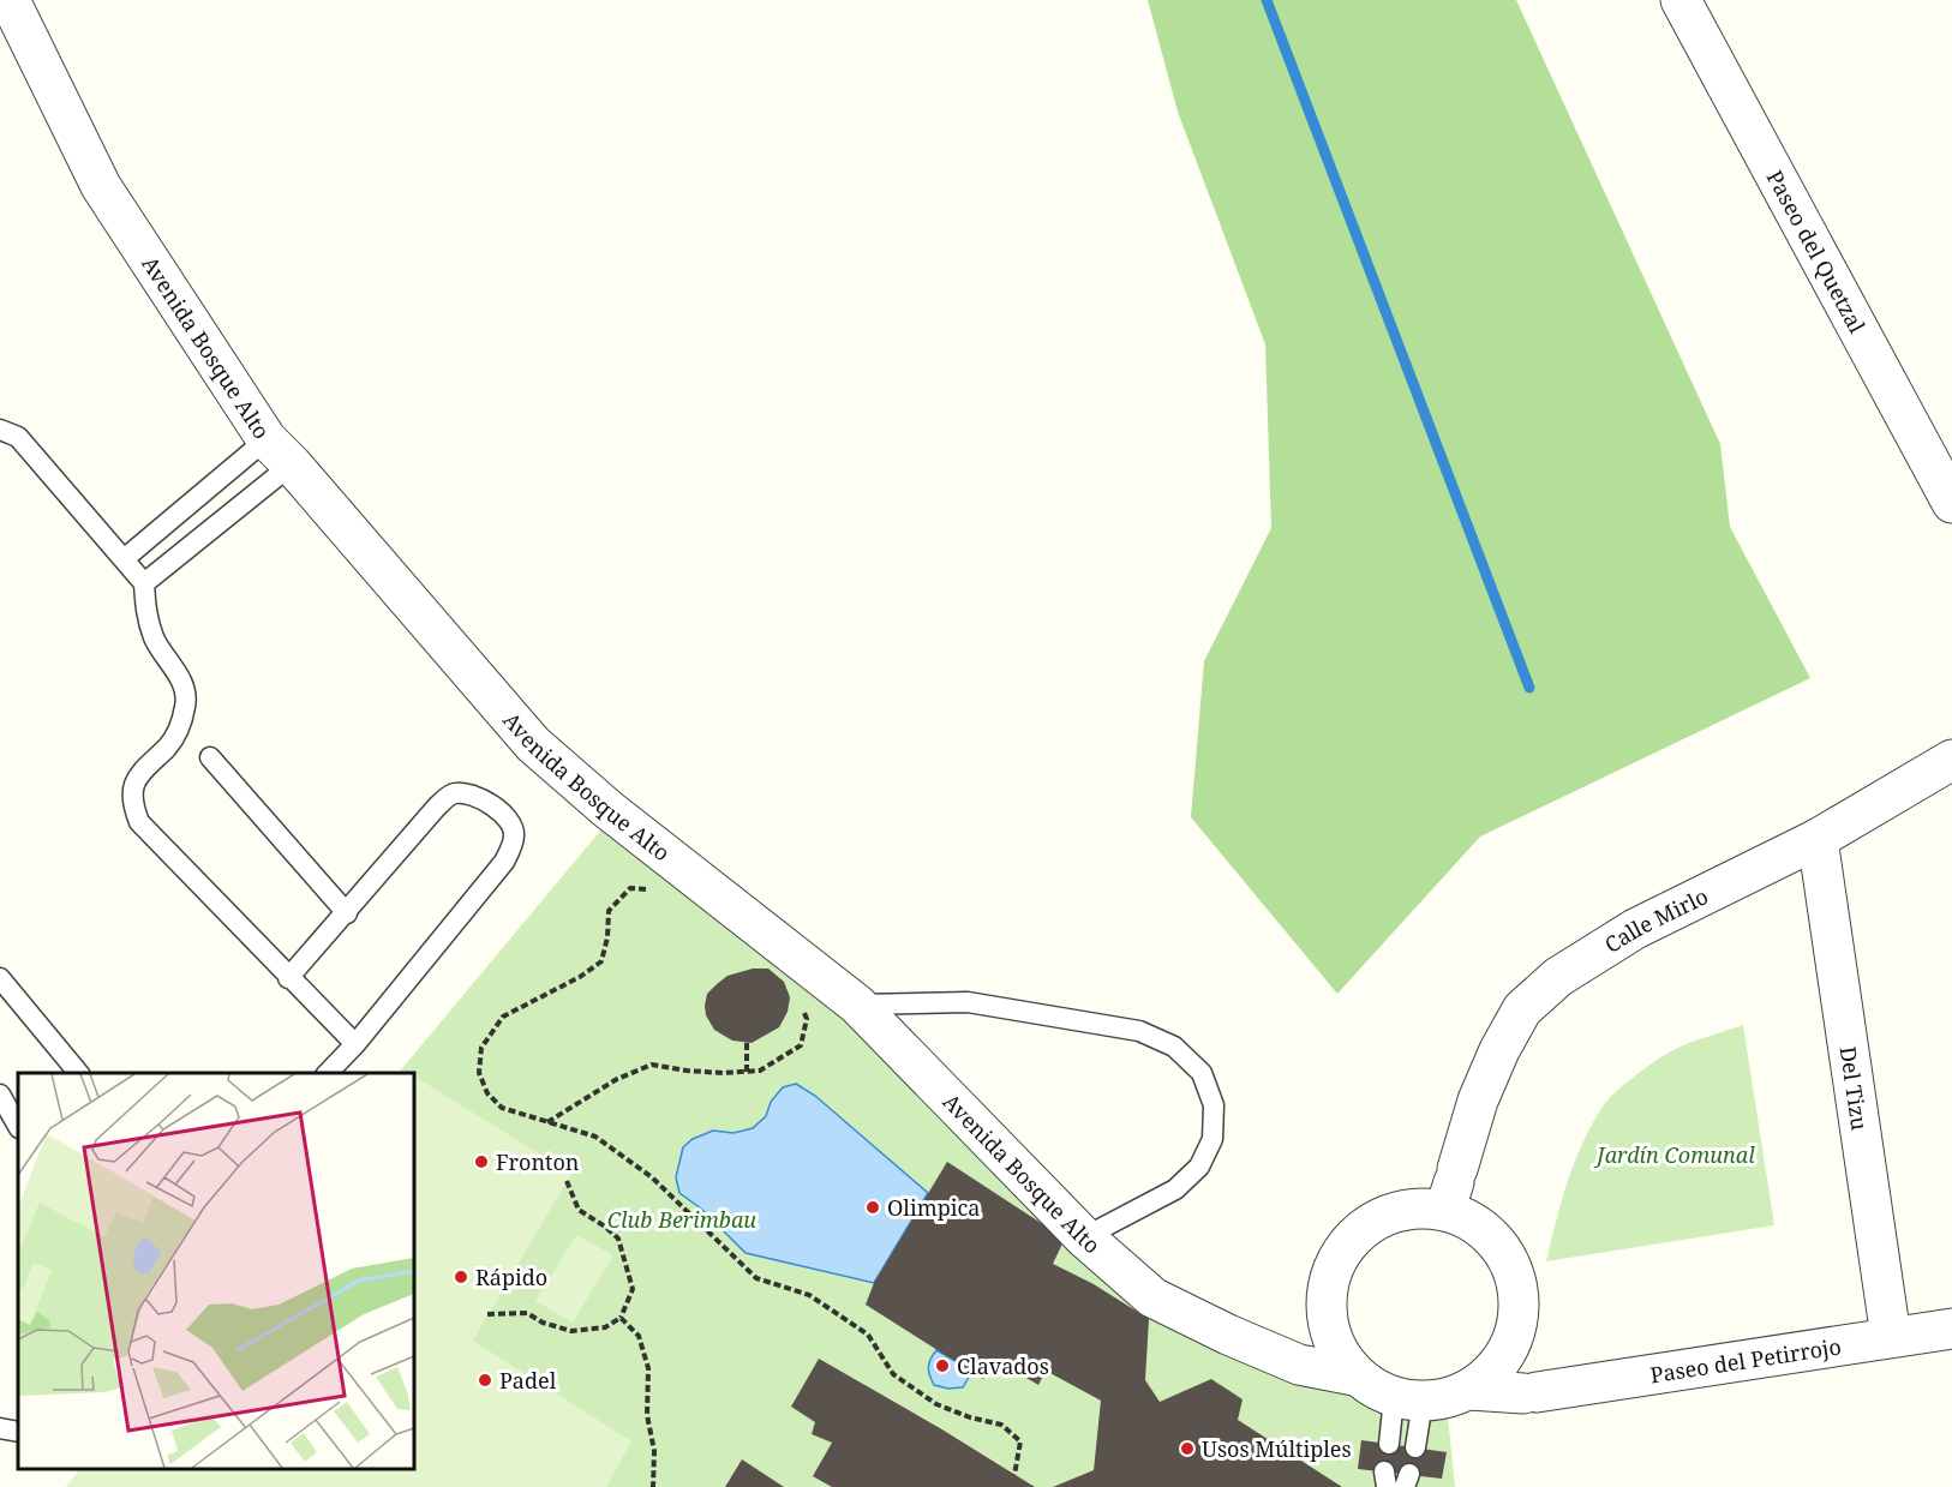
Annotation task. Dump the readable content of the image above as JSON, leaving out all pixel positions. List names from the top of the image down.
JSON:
{
  "streets": {
    "street": [
      "Paseo del Quetzal",
      "Avenida Bosque Alto",
      "Calle Mirlo",
      "Del Tizu",
      "Paseo del Petirrojo"
    ]
  },
  "crossings": [
    ["Avenida Bosque Alto", "Calle Mirlo"],
    ["Avenida Bosque Alto", "Paseo del Petirrojo"],
    ["Calle Mirlo", "Del Tizu"],
    ["Calle Mirlo", "Paseo del Petirrojo"],
    ["Del Tizu", "Paseo del Petirrojo"]
  ],
  "parks": ["Jardín Comunal", "Club Berimbau"],
  "places": [
    "Fronton",
    "Olimpica",
    "Rápido",
    "Clavados",
    "Padel",
    "Usos Múltiples"
  ]
}
